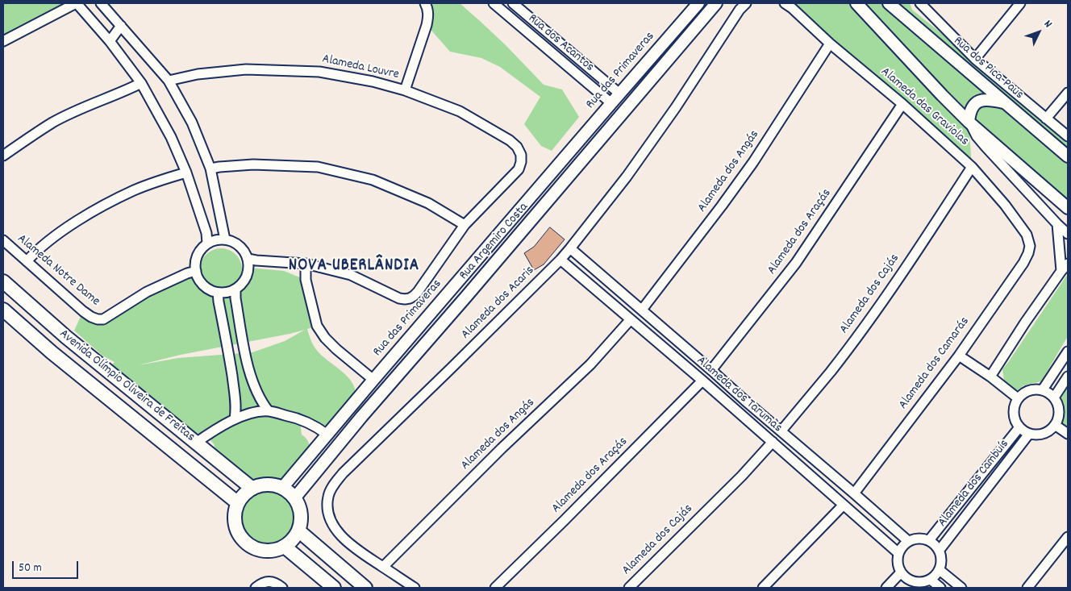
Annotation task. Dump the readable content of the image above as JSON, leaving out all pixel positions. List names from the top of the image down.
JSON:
{
  "streets": {
    "main road": ["Avenida Olímpio Oliveira de Freitas"],
    "street": [
      "Rua dos Acantos",
      "Alameda Louvre",
      "Rua dos Pica-Paus",
      "Rua das Primaveras",
      "Alameda das Graviolas",
      "Alameda dos Angás",
      "Alameda dos Araçás",
      "Rua Argemiro Costa",
      "Alameda Notre Dame",
      "Alameda dos Cajás",
      "Alameda dos Acaris",
      "Alameda dos Camarás",
      "Alameda dos Tarumãs",
      "Alameda dos Cambuís"
    ]
  },
  "crossings": [
    ["Rua dos Acantos", "Rua das Primaveras"],
    ["Rua das Primaveras", "Rua Argemiro Costa"],
    ["Rua das Primaveras", "Avenida Olímpio Oliveira de Freitas"],
    ["Alameda das Graviolas", "Alameda dos Angás"],
    ["Alameda das Graviolas", "Alameda dos Araçás"],
    ["Alameda das Graviolas", "Alameda dos Cajás"],
    ["Alameda das Graviolas", "Alameda dos Camarás"],
    ["Alameda dos Angás", "Alameda dos Acaris"],
    ["Alameda dos Angás", "Alameda dos Tarumãs"],
    ["Alameda dos Araçás", "Alameda dos Tarumãs"],
    ["Rua Argemiro Costa", "Avenida Olímpio Oliveira de Freitas"],
    ["Alameda dos Cajás", "Alameda dos Tarumãs"],
    ["Alameda dos Acaris", "Alameda dos Tarumãs"],
    ["Alameda dos Camarás", "Alameda dos Tarumãs"],
    ["Alameda dos Tarumãs", "Alameda dos Cambuís"]
  ],
  "districts": ["NOVA UBERLÂNDIA"],
  "scale_bar": "50 m",
  "north": "top right"
}
